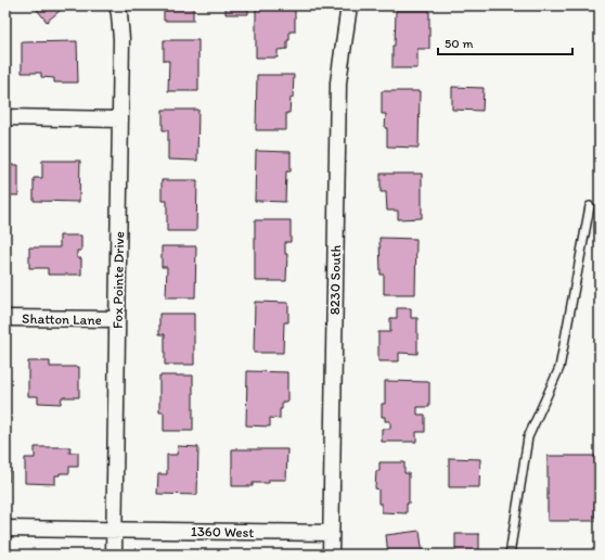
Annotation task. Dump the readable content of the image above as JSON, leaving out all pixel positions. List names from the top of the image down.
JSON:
{
  "streets": {
    "street": [
      "Fox Pointe Drive",
      "8230 South",
      "Shatton Lane",
      "1360 West"
    ]
  },
  "crossings": [
    ["Fox Pointe Drive", "Shatton Lane"],
    ["Fox Pointe Drive", "1360 West"],
    ["8230 South", "1360 West"]
  ],
  "scale_bar": "50 m"
}
